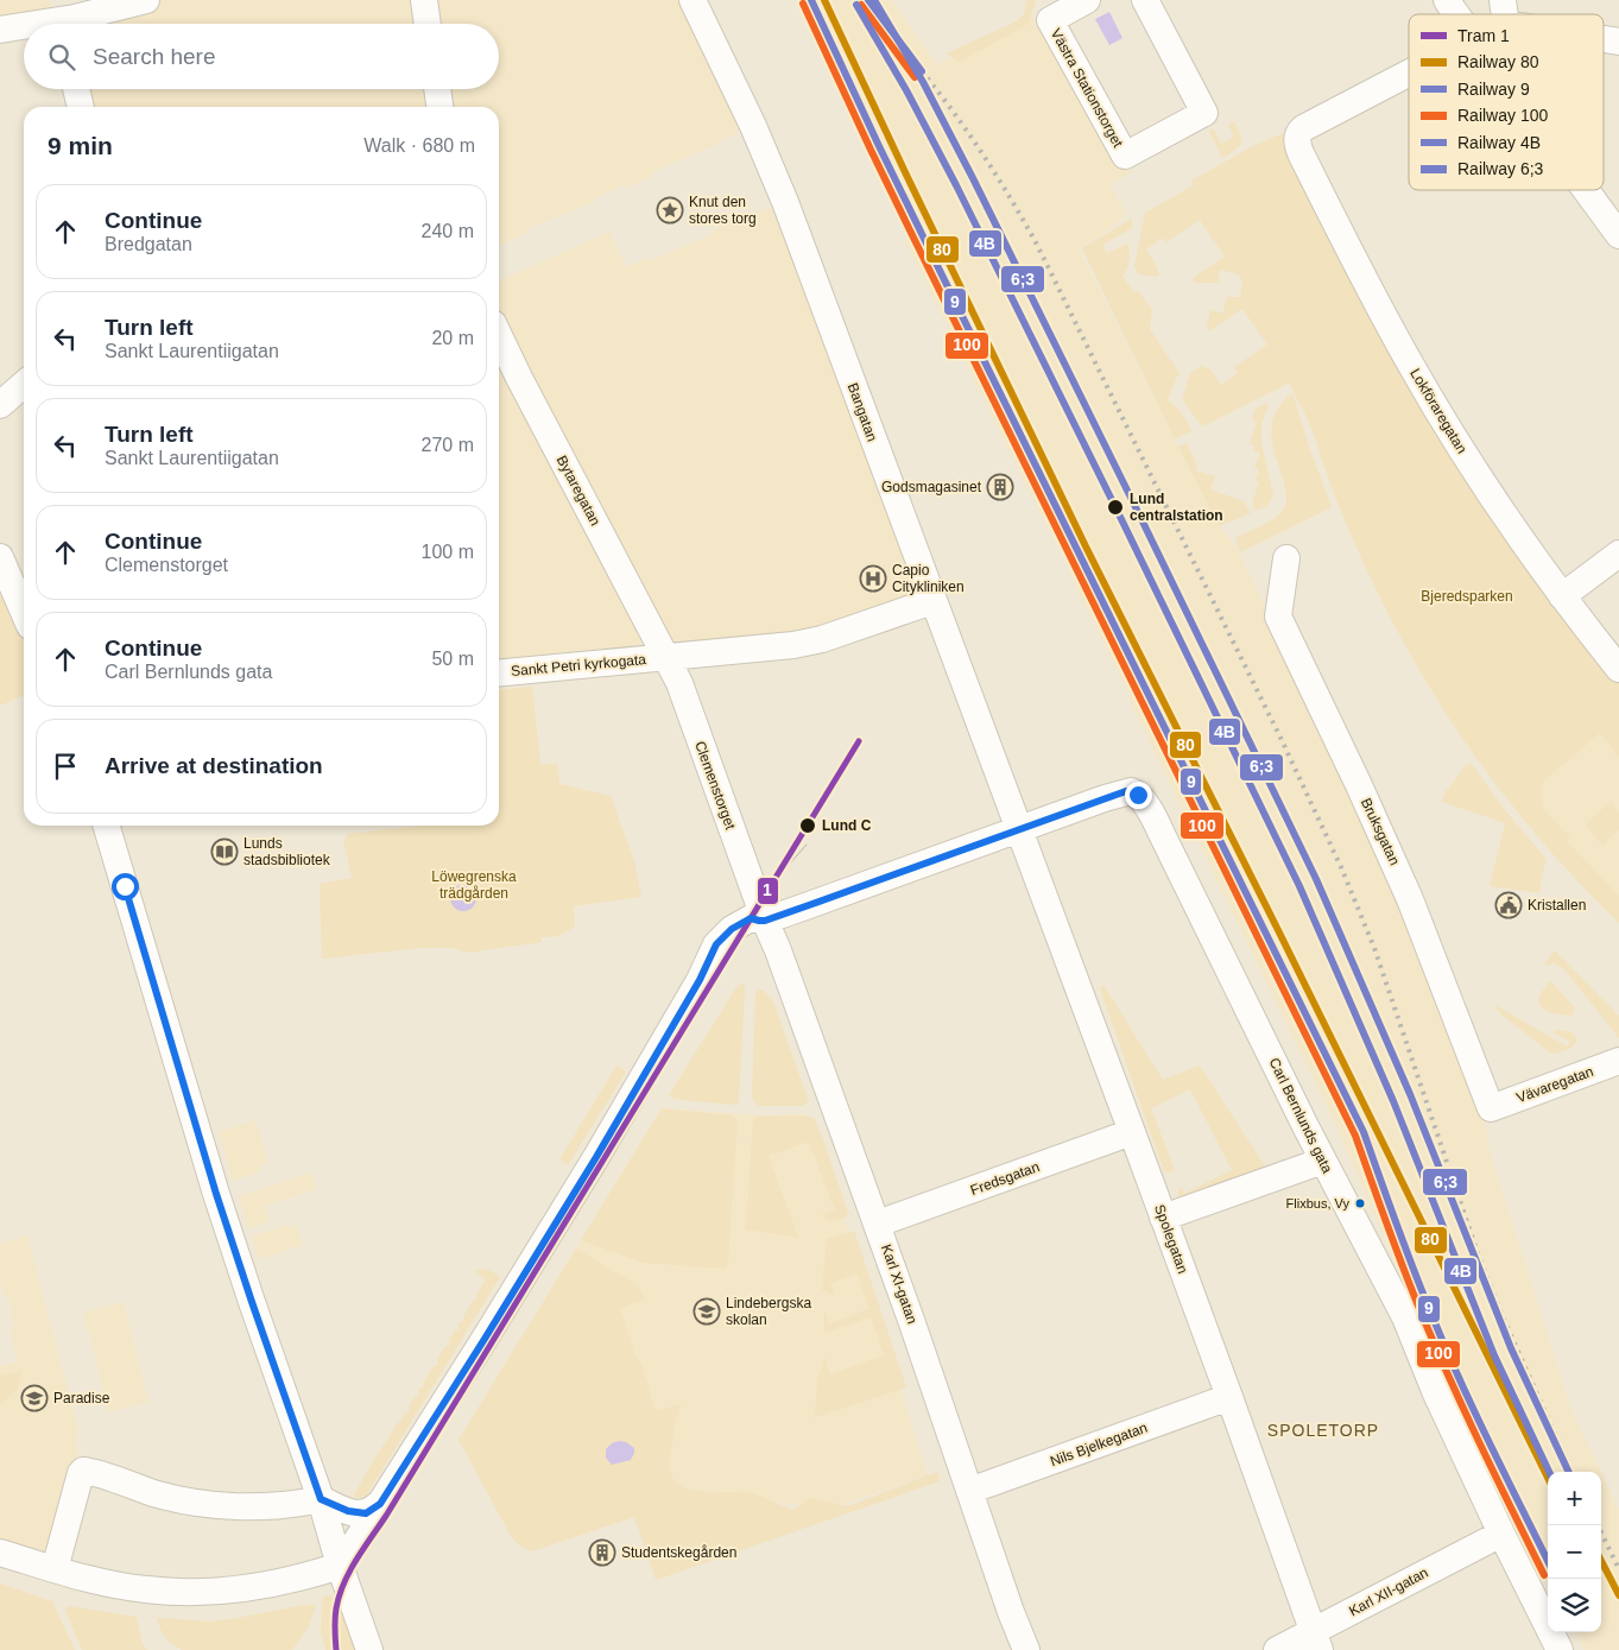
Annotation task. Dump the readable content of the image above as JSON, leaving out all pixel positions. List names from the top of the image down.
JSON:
{
  "streets": {
    "street": [
      "Västra Stationstorget",
      "Lokföraregatan",
      "Bangatan",
      "Bytaregatan",
      "Sankt Petri kyrkogata",
      "Clemenstorget",
      "Bruksgatan",
      "Vävaregatan",
      "Carl Bernlunds gata",
      "Fredsgatan",
      "Spolegatan",
      "Karl XI-gatan",
      "Nils Bjelkegatan",
      "Karl XII-gatan"
    ]
  },
  "crossings": [
    ["Bangatan", "Carl Bernlunds gata"],
    ["Bangatan", "Spolegatan"],
    ["Bytaregatan", "Sankt Petri kyrkogata"],
    ["Bytaregatan", "Clemenstorget"],
    ["Sankt Petri kyrkogata", "Clemenstorget"],
    ["Clemenstorget", "Karl XI-gatan"],
    ["Bruksgatan", "Vävaregatan"],
    ["Carl Bernlunds gata", "Spolegatan"],
    ["Carl Bernlunds gata", "Karl XII-gatan"],
    ["Fredsgatan", "Spolegatan"],
    ["Fredsgatan", "Karl XI-gatan"],
    ["Spolegatan", "Nils Bjelkegatan"],
    ["Spolegatan", "Karl XII-gatan"],
    ["Karl XI-gatan", "Nils Bjelkegatan"]
  ],
  "districts": ["SPOLETORP"],
  "parks": ["Bjeredsparken", "Löwegrenska trädgården"],
  "places": {
    "place": ["Knut den stores torg"],
    "building": ["Godsmagasinet", "Studentskegården"],
    "other": ["Lund centralstation", "Lund C", "Flixbus, Vy"],
    "hospital": ["Capio Citykliniken"],
    "library": ["Lunds stadsbibliotek"],
    "public building": ["Kristallen"],
    "school or university": ["Lindebergska skolan", "Paradise"]
  },
  "lines": [
    "rail line 80",
    "rail line 9",
    "rail line 6;3",
    "rail line 100",
    "rail line 4B",
    "tram line 1"
  ],
  "legend": [
    "Tram 1",
    "Railway 80",
    "Railway 9",
    "Railway 100",
    "Railway 4B",
    "Railway 6;3"
  ],
  "page": {
    "search": "Search here",
    "heading": ["9 min", "Walk · 680 m"],
    "list": [
      ["Continue", "Bredgatan", "240 m"],
      ["Turn left", "Sankt Laurentiigatan", "20 m"],
      ["Turn left", "Sankt Laurentiigatan", "270 m"],
      ["Continue", "Clemenstorget", "100 m"],
      ["Continue", "Carl Bernlunds gata", "50 m"],
      "Arrive at destination"
    ],
    "map_buttons": ["+", "−"]
  }
}
